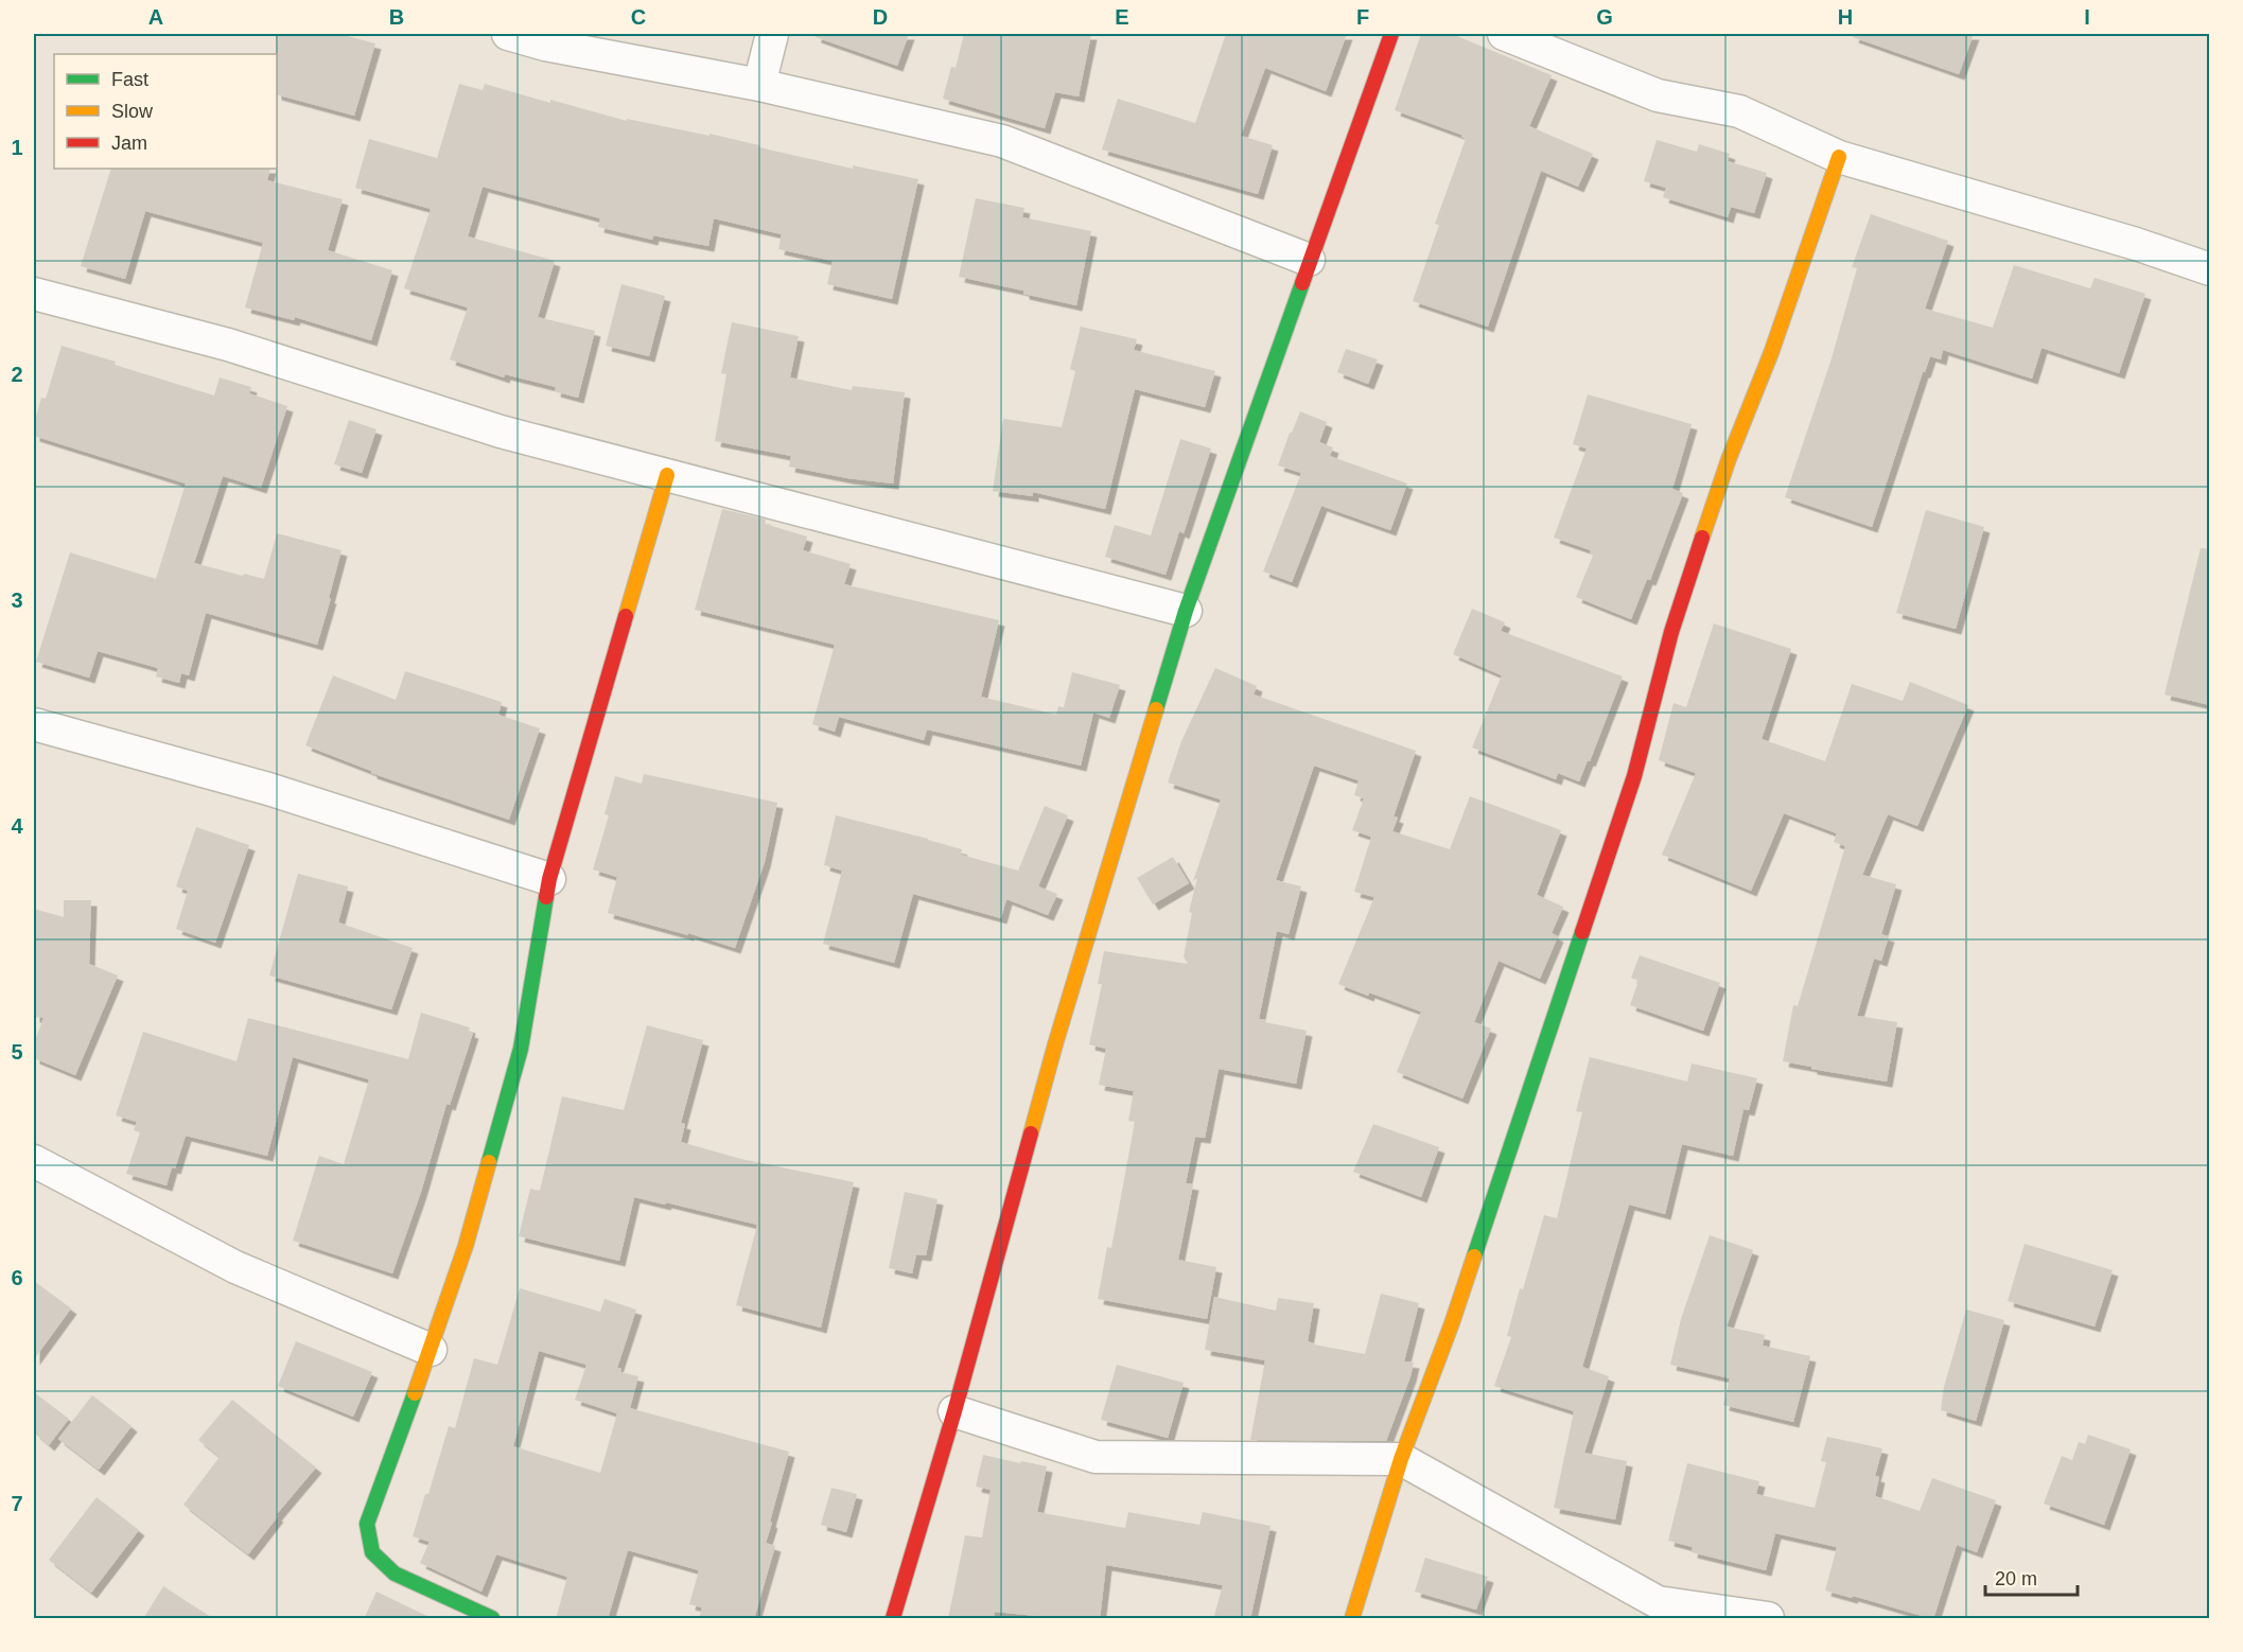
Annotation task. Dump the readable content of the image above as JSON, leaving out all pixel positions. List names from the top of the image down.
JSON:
{
  "legend": ["Fast", "Slow", "Jam"],
  "scale_bar": "20 m",
  "grid": {
    "columns": [
      "A",
      "B",
      "C",
      "D",
      "E",
      "F",
      "G",
      "H",
      "I"
    ],
    "rows": [
      "1",
      "2",
      "3",
      "4",
      "5",
      "6",
      "7"
    ]
  }
}
